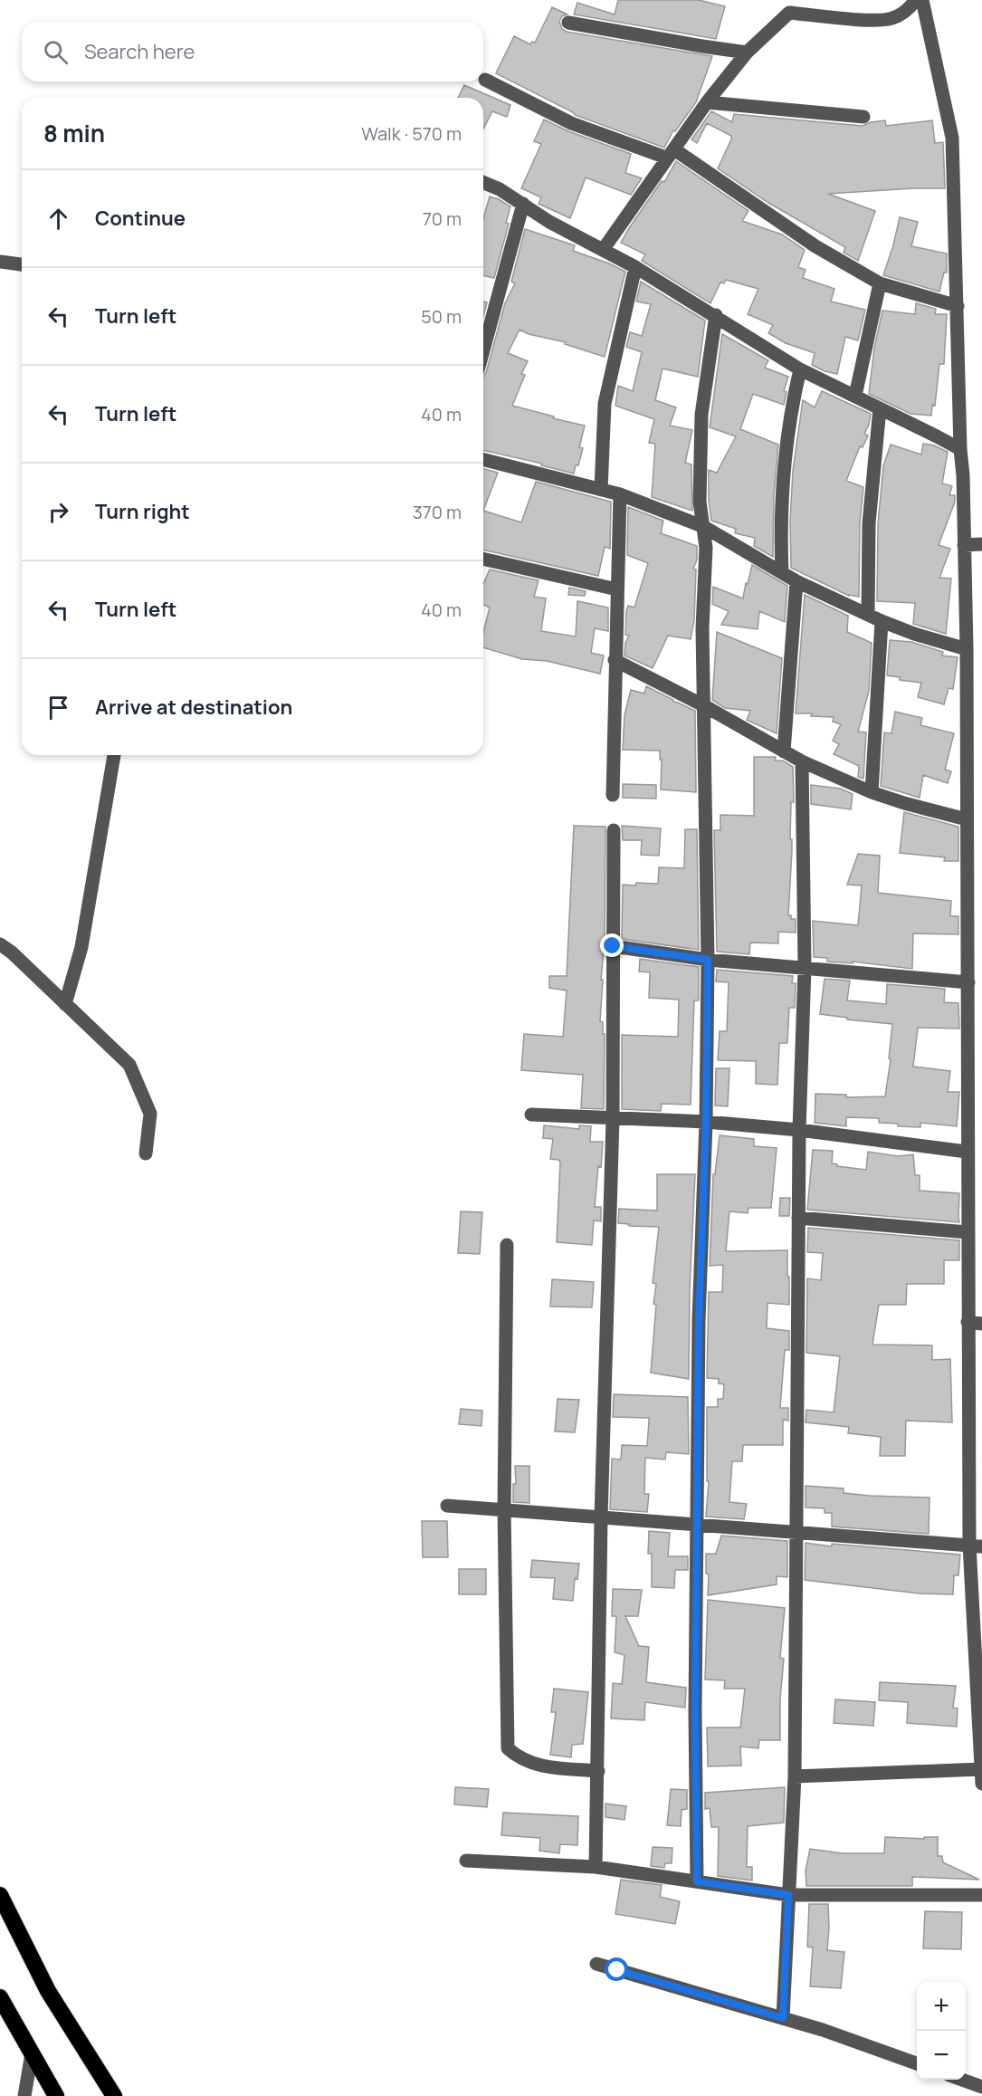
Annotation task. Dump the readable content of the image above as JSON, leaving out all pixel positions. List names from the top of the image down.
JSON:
{
  "page": {
    "search": "Search here",
    "heading": ["8 min", "Walk · 570 m"],
    "list": [
      ["Continue", "70 m"],
      ["Turn left", "50 m"],
      ["Turn left", "40 m"],
      ["Turn right", "370 m"],
      ["Turn left", "40 m"],
      "Arrive at destination"
    ],
    "map_buttons": ["+", "−"]
  }
}
